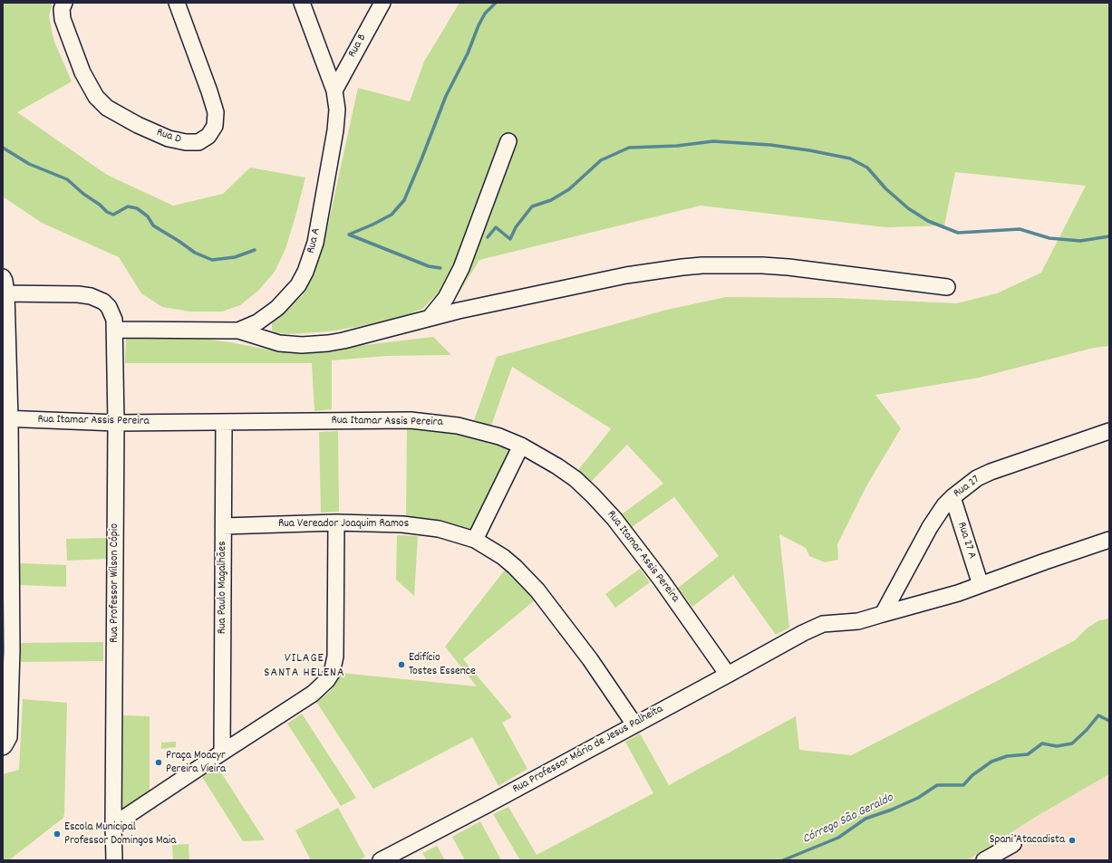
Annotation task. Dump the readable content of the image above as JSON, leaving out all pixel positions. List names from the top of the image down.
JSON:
{
  "streets": {
    "street": [
      "Rua B",
      "Rua D",
      "Rua A",
      "Rua Itamar Assis Pereira",
      "Rua 27",
      "Rua Vereador Joaquim Ramos",
      "Rua 27 A",
      "Rua Professor Wilson Cópio",
      "Rua Paulo Magalhães",
      "Rua Professor Mário de Jesus Palheita"
    ]
  },
  "crossings": [
    ["Rua B", "Rua A"],
    ["Rua A", "Rua Professor Wilson Cópio"],
    ["Rua Itamar Assis Pereira", "Rua Professor Wilson Cópio"],
    ["Rua Itamar Assis Pereira", "Rua Paulo Magalhães"],
    ["Rua Itamar Assis Pereira", "Rua Professor Mário de Jesus Palheita"],
    ["Rua 27", "Rua 27 A"],
    ["Rua 27", "Rua Professor Mário de Jesus Palheita"],
    ["Rua Vereador Joaquim Ramos", "Rua Paulo Magalhães"],
    ["Rua Vereador Joaquim Ramos", "Rua Professor Mário de Jesus Palheita"]
  ],
  "districts": ["VILAGE SANTA HELENA"],
  "water": ["Córrego São Geraldo"],
  "places": [
    "Edifício Tostes Essence",
    "Praça Moacyr Pereira Vieira",
    "Escola Municipal Professor Domingos Maia",
    "Spani Atacadista"
  ]
}
